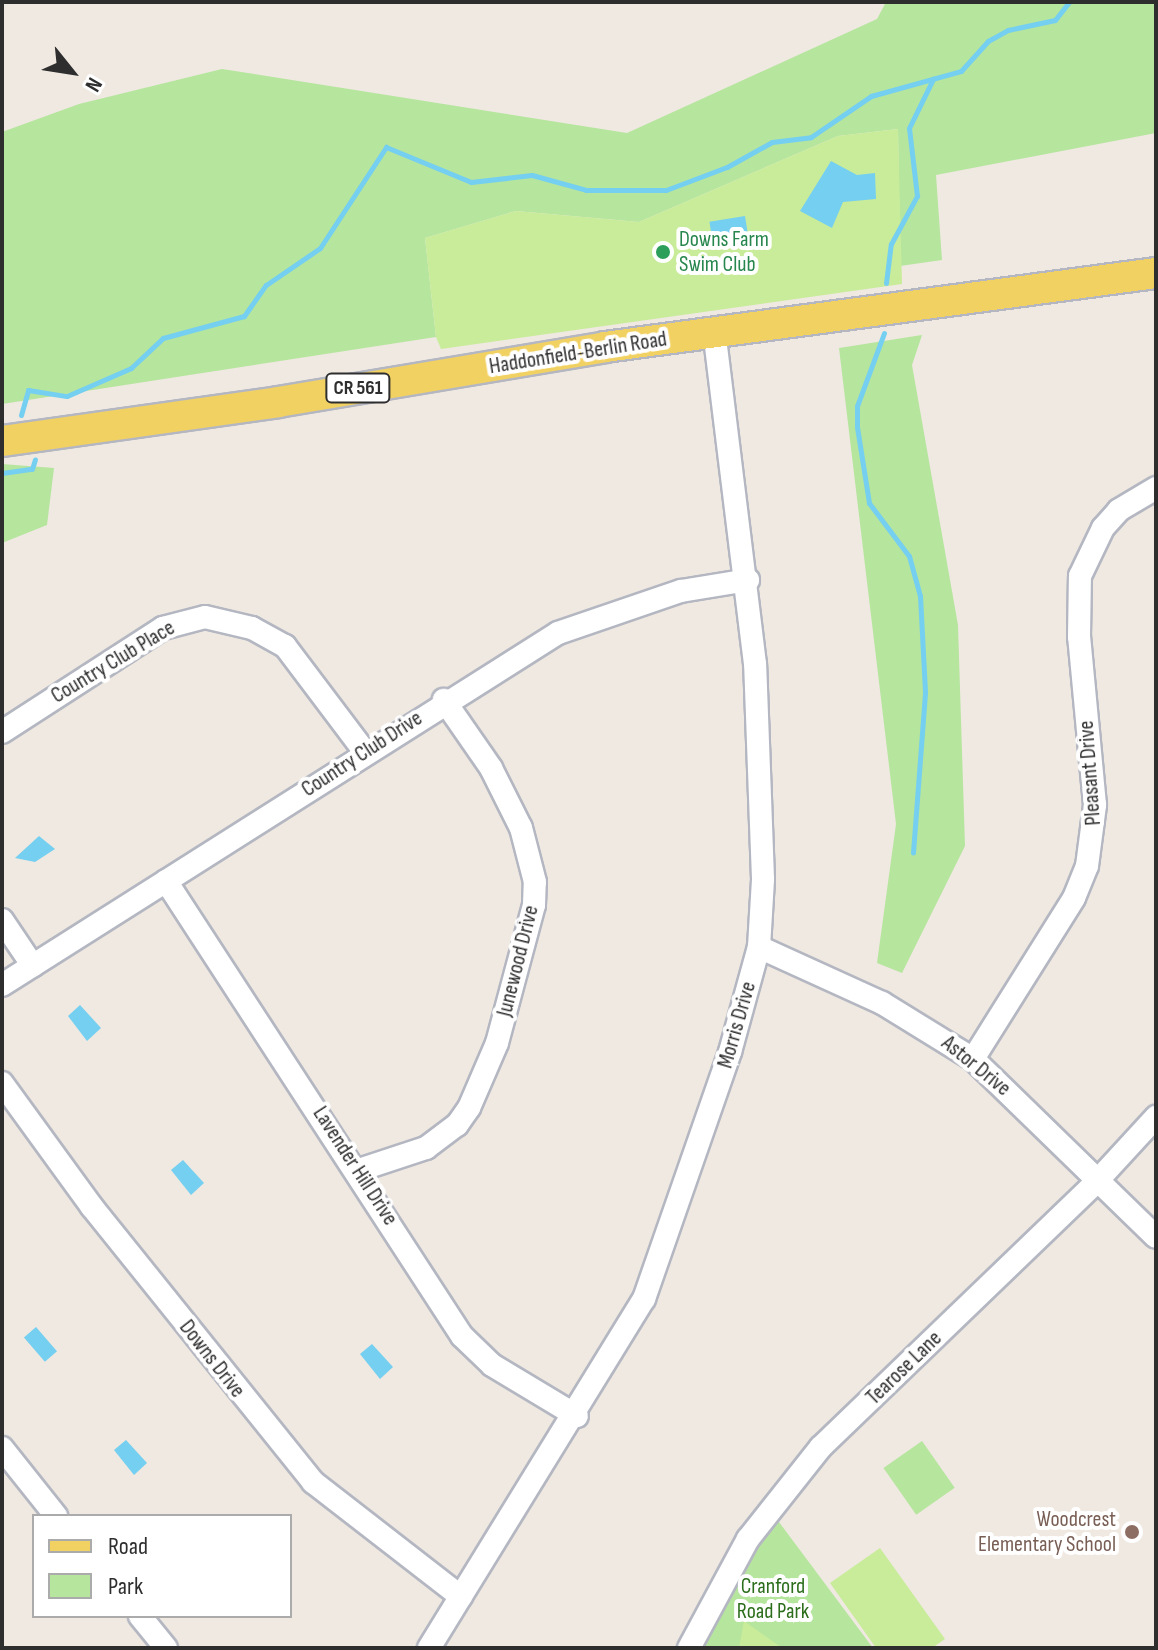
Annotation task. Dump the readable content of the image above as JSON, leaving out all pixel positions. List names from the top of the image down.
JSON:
{
  "streets": {
    "main road": ["Haddonfield-Berlin Road", "CR 561"],
    "street": [
      "Country Club Place",
      "Country Club Drive",
      "Pleasant Drive",
      "Junewood Drive",
      "Morris Drive",
      "Astor Drive",
      "Lavender Hill Drive",
      "Downs Drive",
      "Tearose Lane"
    ]
  },
  "crossings": [
    ["Haddonfield-Berlin Road", "Morris Drive"],
    ["Country Club Place", "Country Club Drive"],
    ["Country Club Drive", "Junewood Drive"],
    ["Country Club Drive", "Morris Drive"],
    ["Country Club Drive", "Lavender Hill Drive"],
    ["Pleasant Drive", "Astor Drive"],
    ["Junewood Drive", "Lavender Hill Drive"],
    ["Morris Drive", "Astor Drive"],
    ["Morris Drive", "Lavender Hill Drive"],
    ["Morris Drive", "Downs Drive"],
    ["Astor Drive", "Tearose Lane"]
  ],
  "parks": ["Cranford Road Park"],
  "places": ["Downs Farm Swim Club", "Woodcrest Elementary School"],
  "legend": ["Road", "Park"],
  "north": "bottom right"
}
